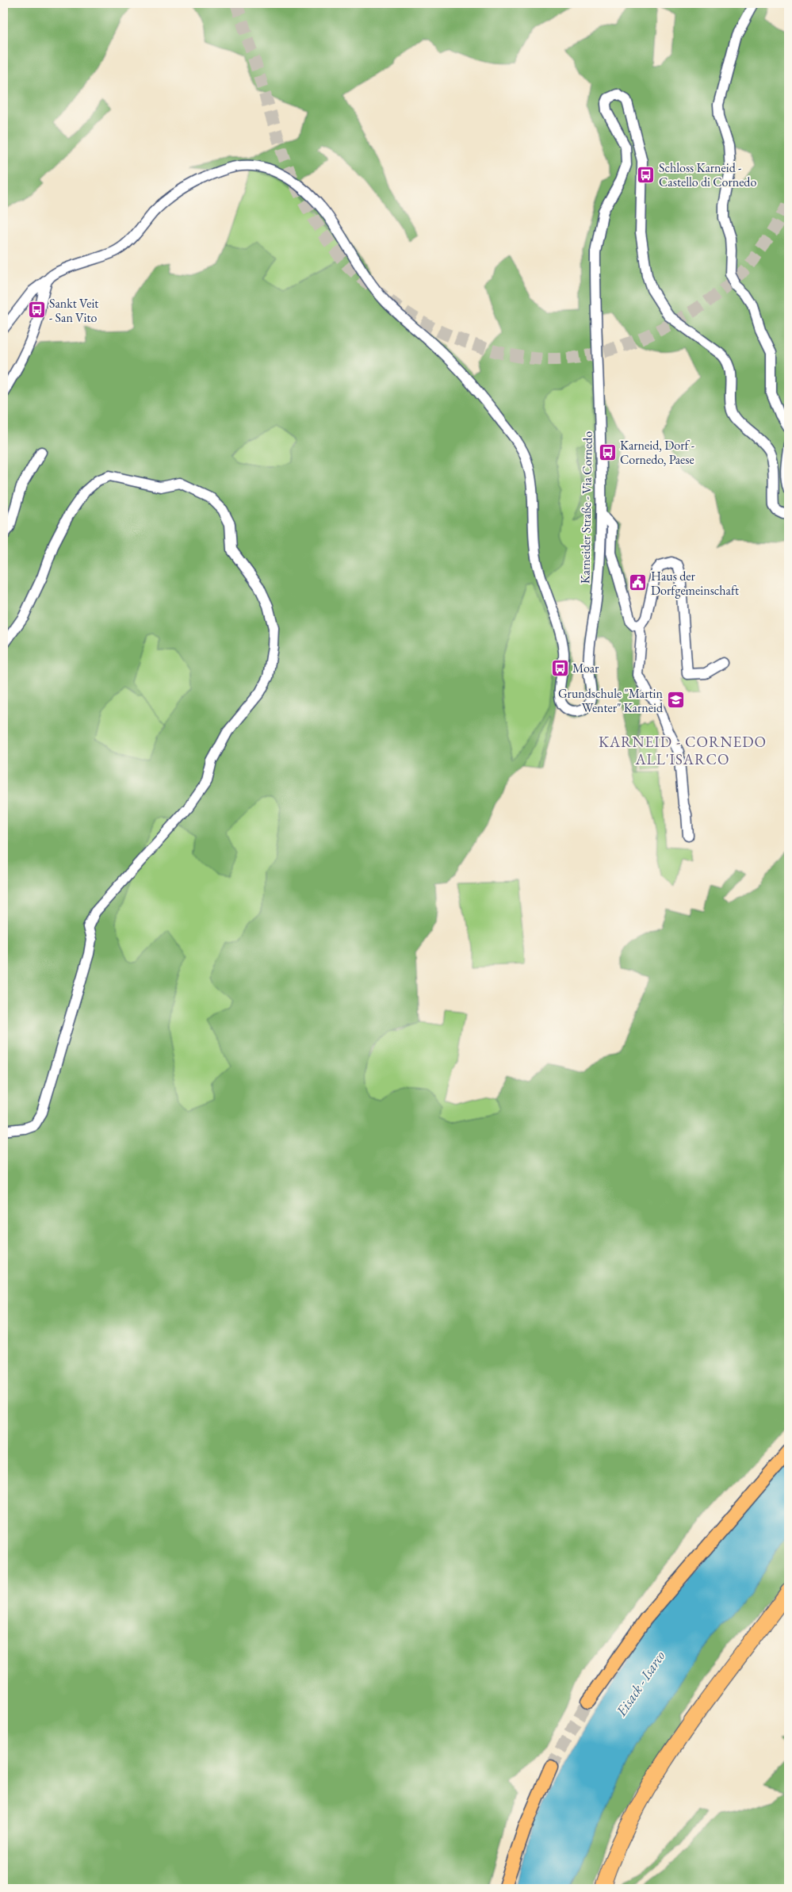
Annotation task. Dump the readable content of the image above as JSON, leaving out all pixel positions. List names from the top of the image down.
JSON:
{
  "streets": {
    "street": ["Karneider Straße - Via Cornedo"]
  },
  "districts": ["KARNEID - CORNEDO ALL'ISARCO"],
  "water": ["Eisack - Isarco"],
  "places": {
    "bus stop": [
      "Schloss Karneid - Castello di Cornedo",
      "Sankt Veit - San Vito",
      "Karneid, Dorf - Cornedo, Paese",
      "Moar"
    ],
    "public building": ["Haus der Dorfgemeinschaft"],
    "school or university": ["Grundschule \"Martin Wenter\" Karneid"]
  }
}
